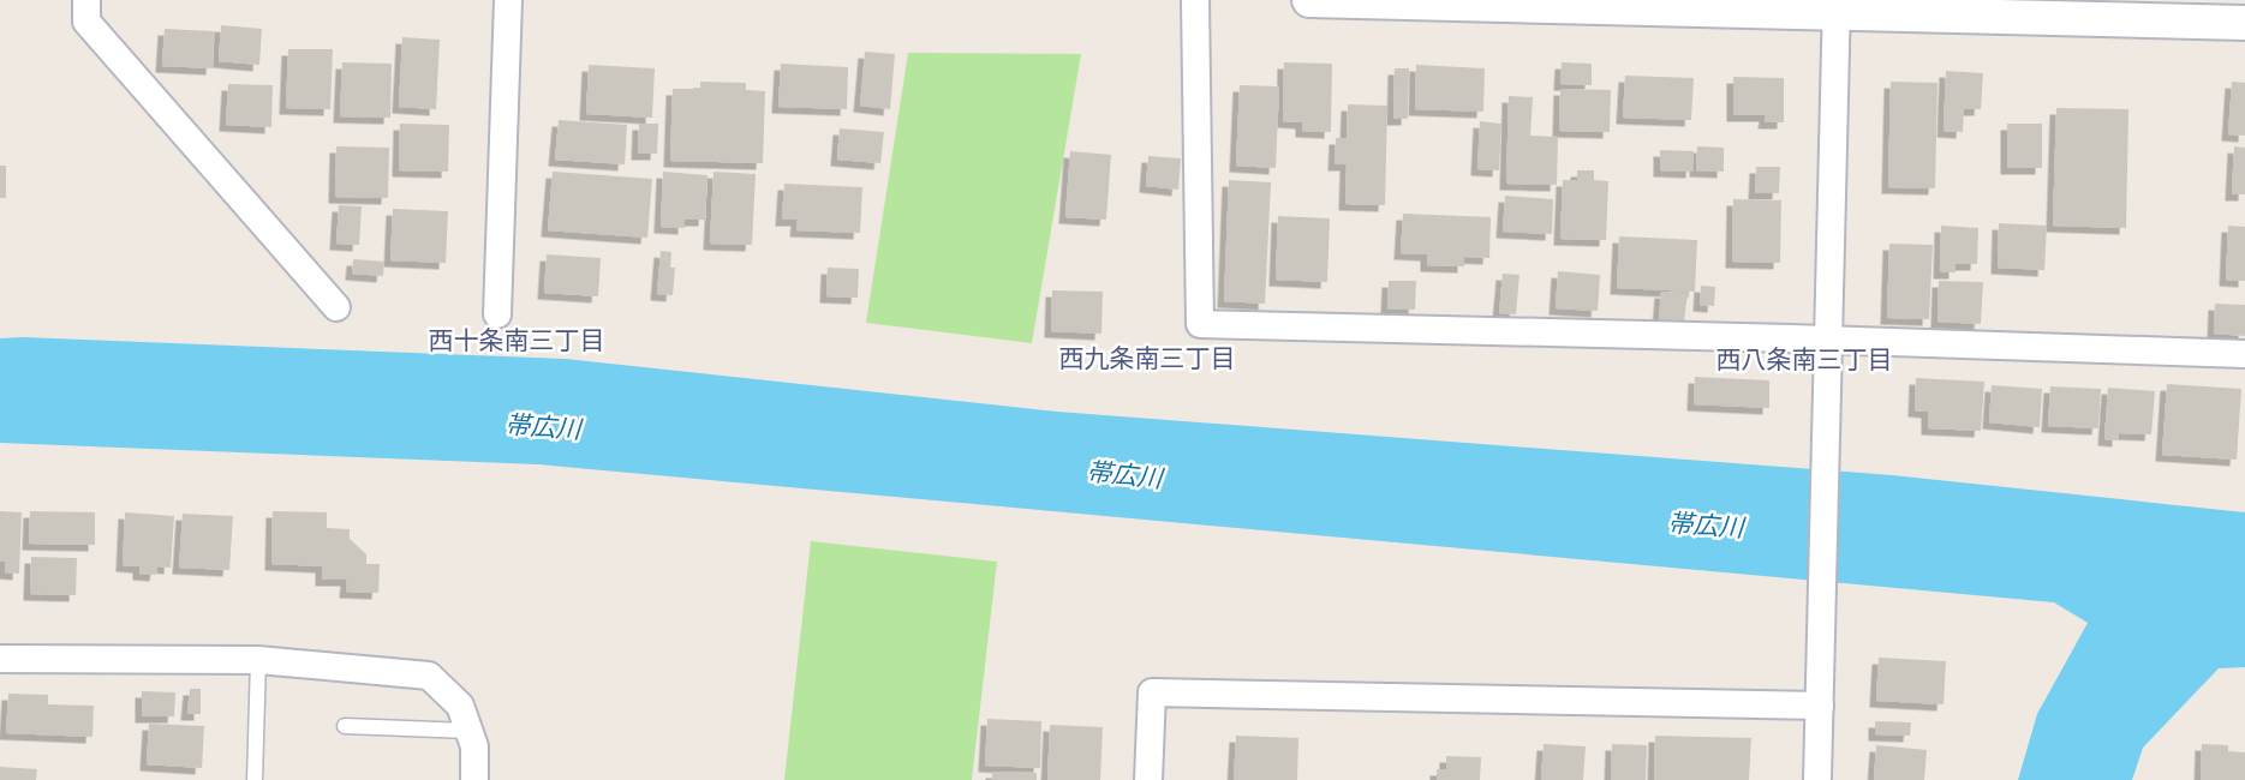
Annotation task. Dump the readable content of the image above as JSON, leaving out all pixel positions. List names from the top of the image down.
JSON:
{
  "districts": ["西十条南三丁目", "西九条南三丁目", "西八条南三丁目"],
  "water": ["帯広川"]
}
